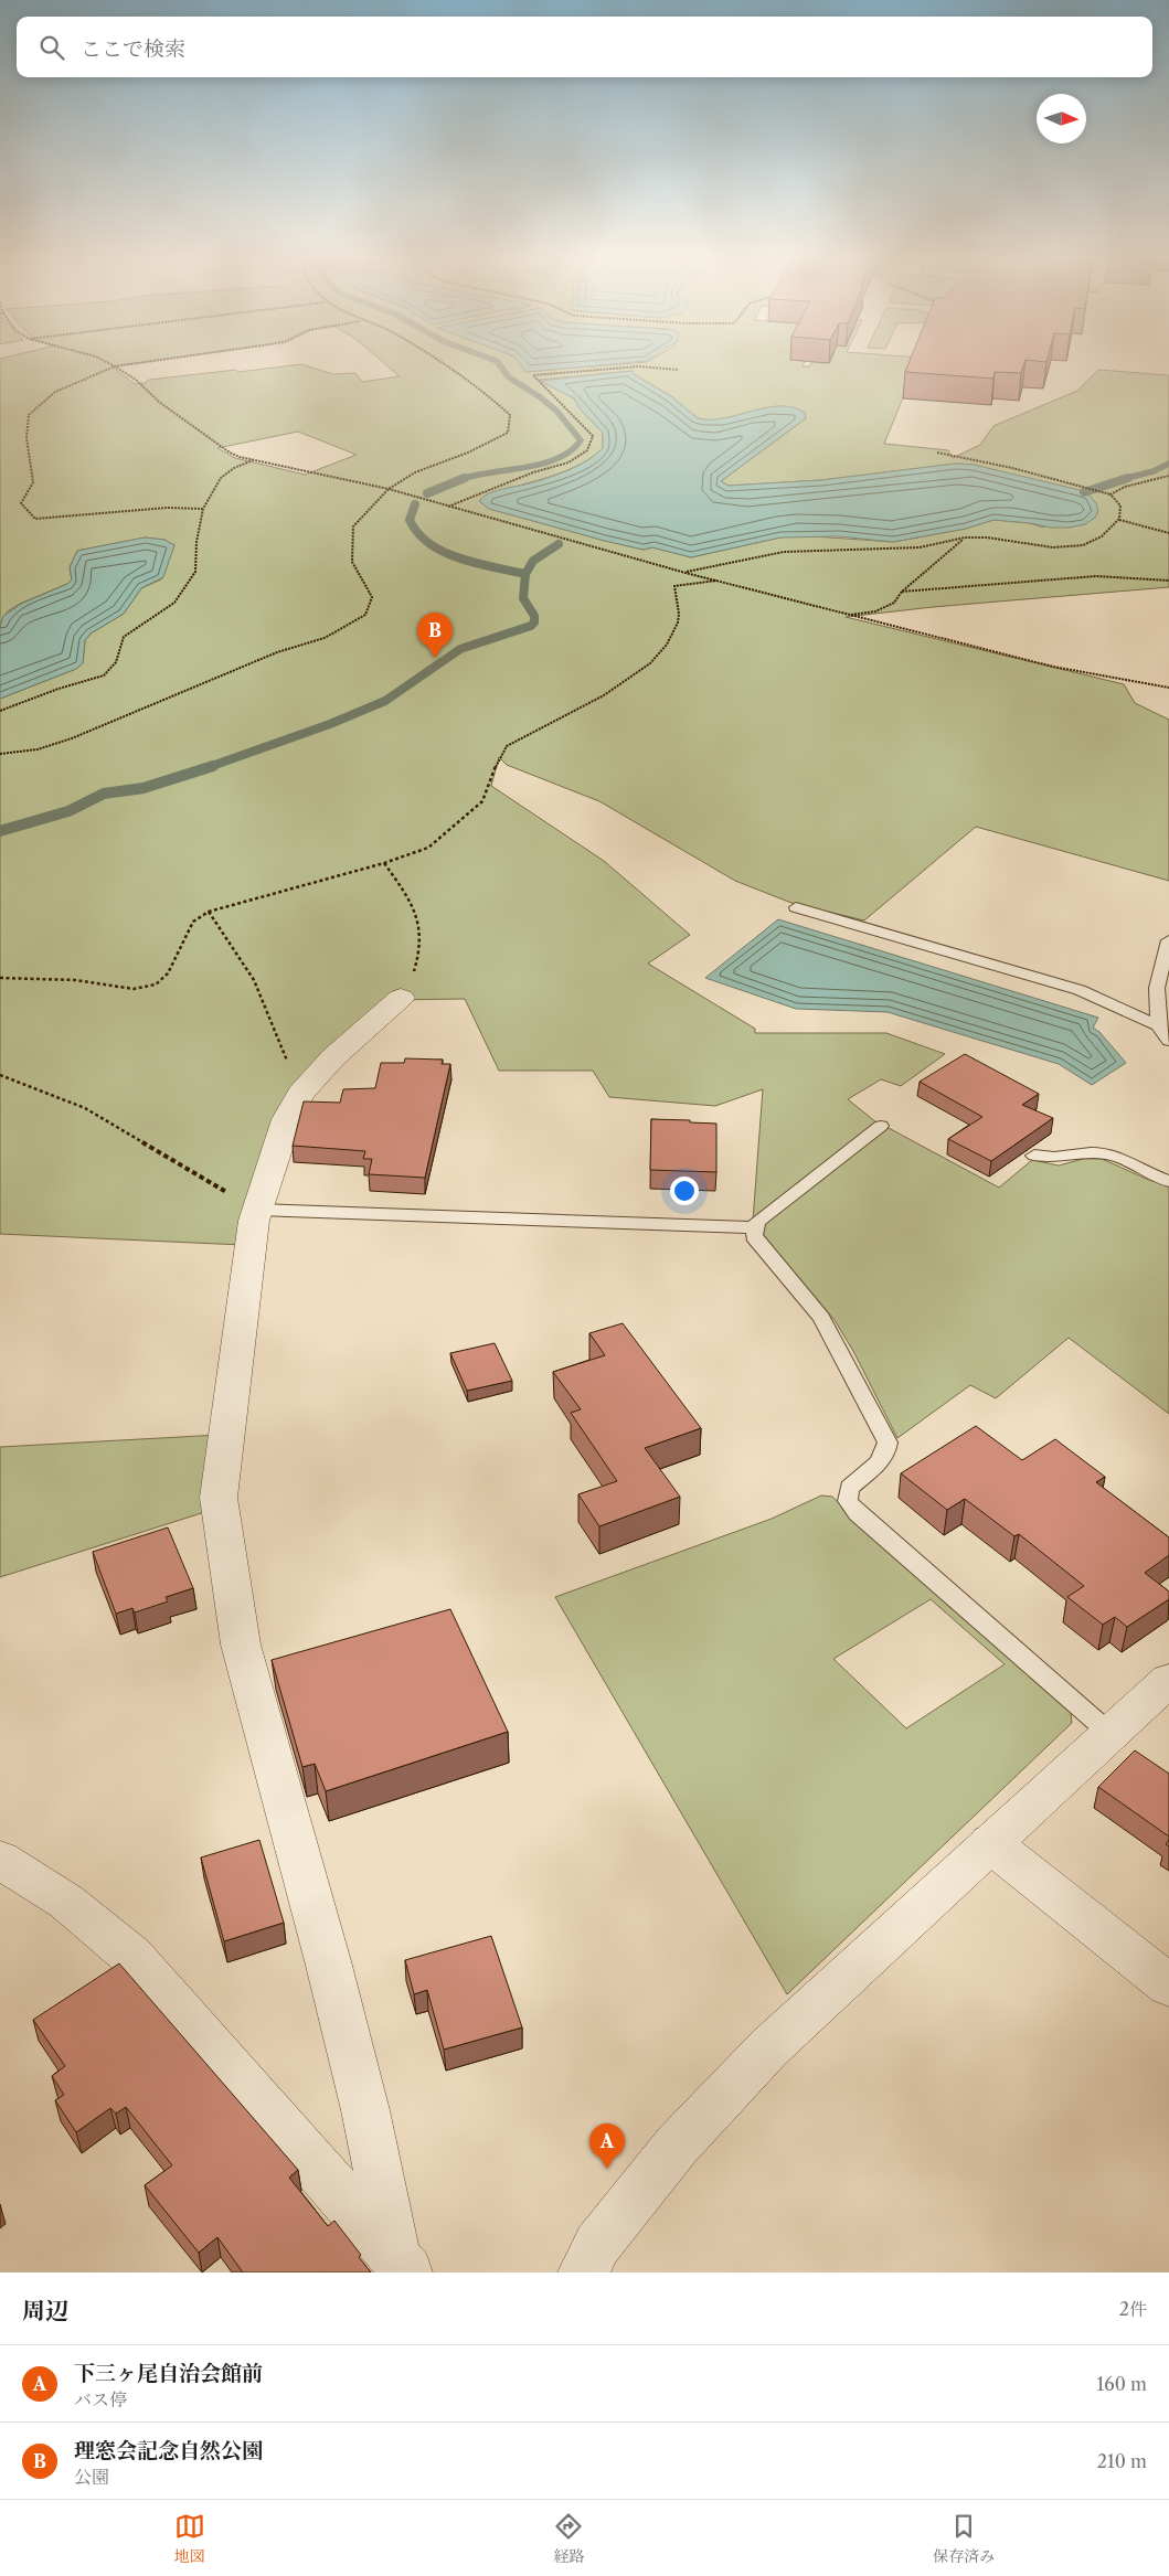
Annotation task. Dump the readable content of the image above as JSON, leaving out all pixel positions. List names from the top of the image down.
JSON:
{
  "north": "right",
  "page": {
    "search": "ここで検索",
    "pins": ["B", "A"],
    "heading": ["周辺", "2件"],
    "list": [
      {
        "mark": "A",
        "name": "下三ヶ尾自治会館前",
        "note": "バス停",
        "value": "160 m"
      },
      {
        "mark": "B",
        "name": "理窓会記念自然公園",
        "note": "公園",
        "value": "210 m"
      }
    ],
    "nav": ["地図", "経路", "保存済み"]
  }
}
